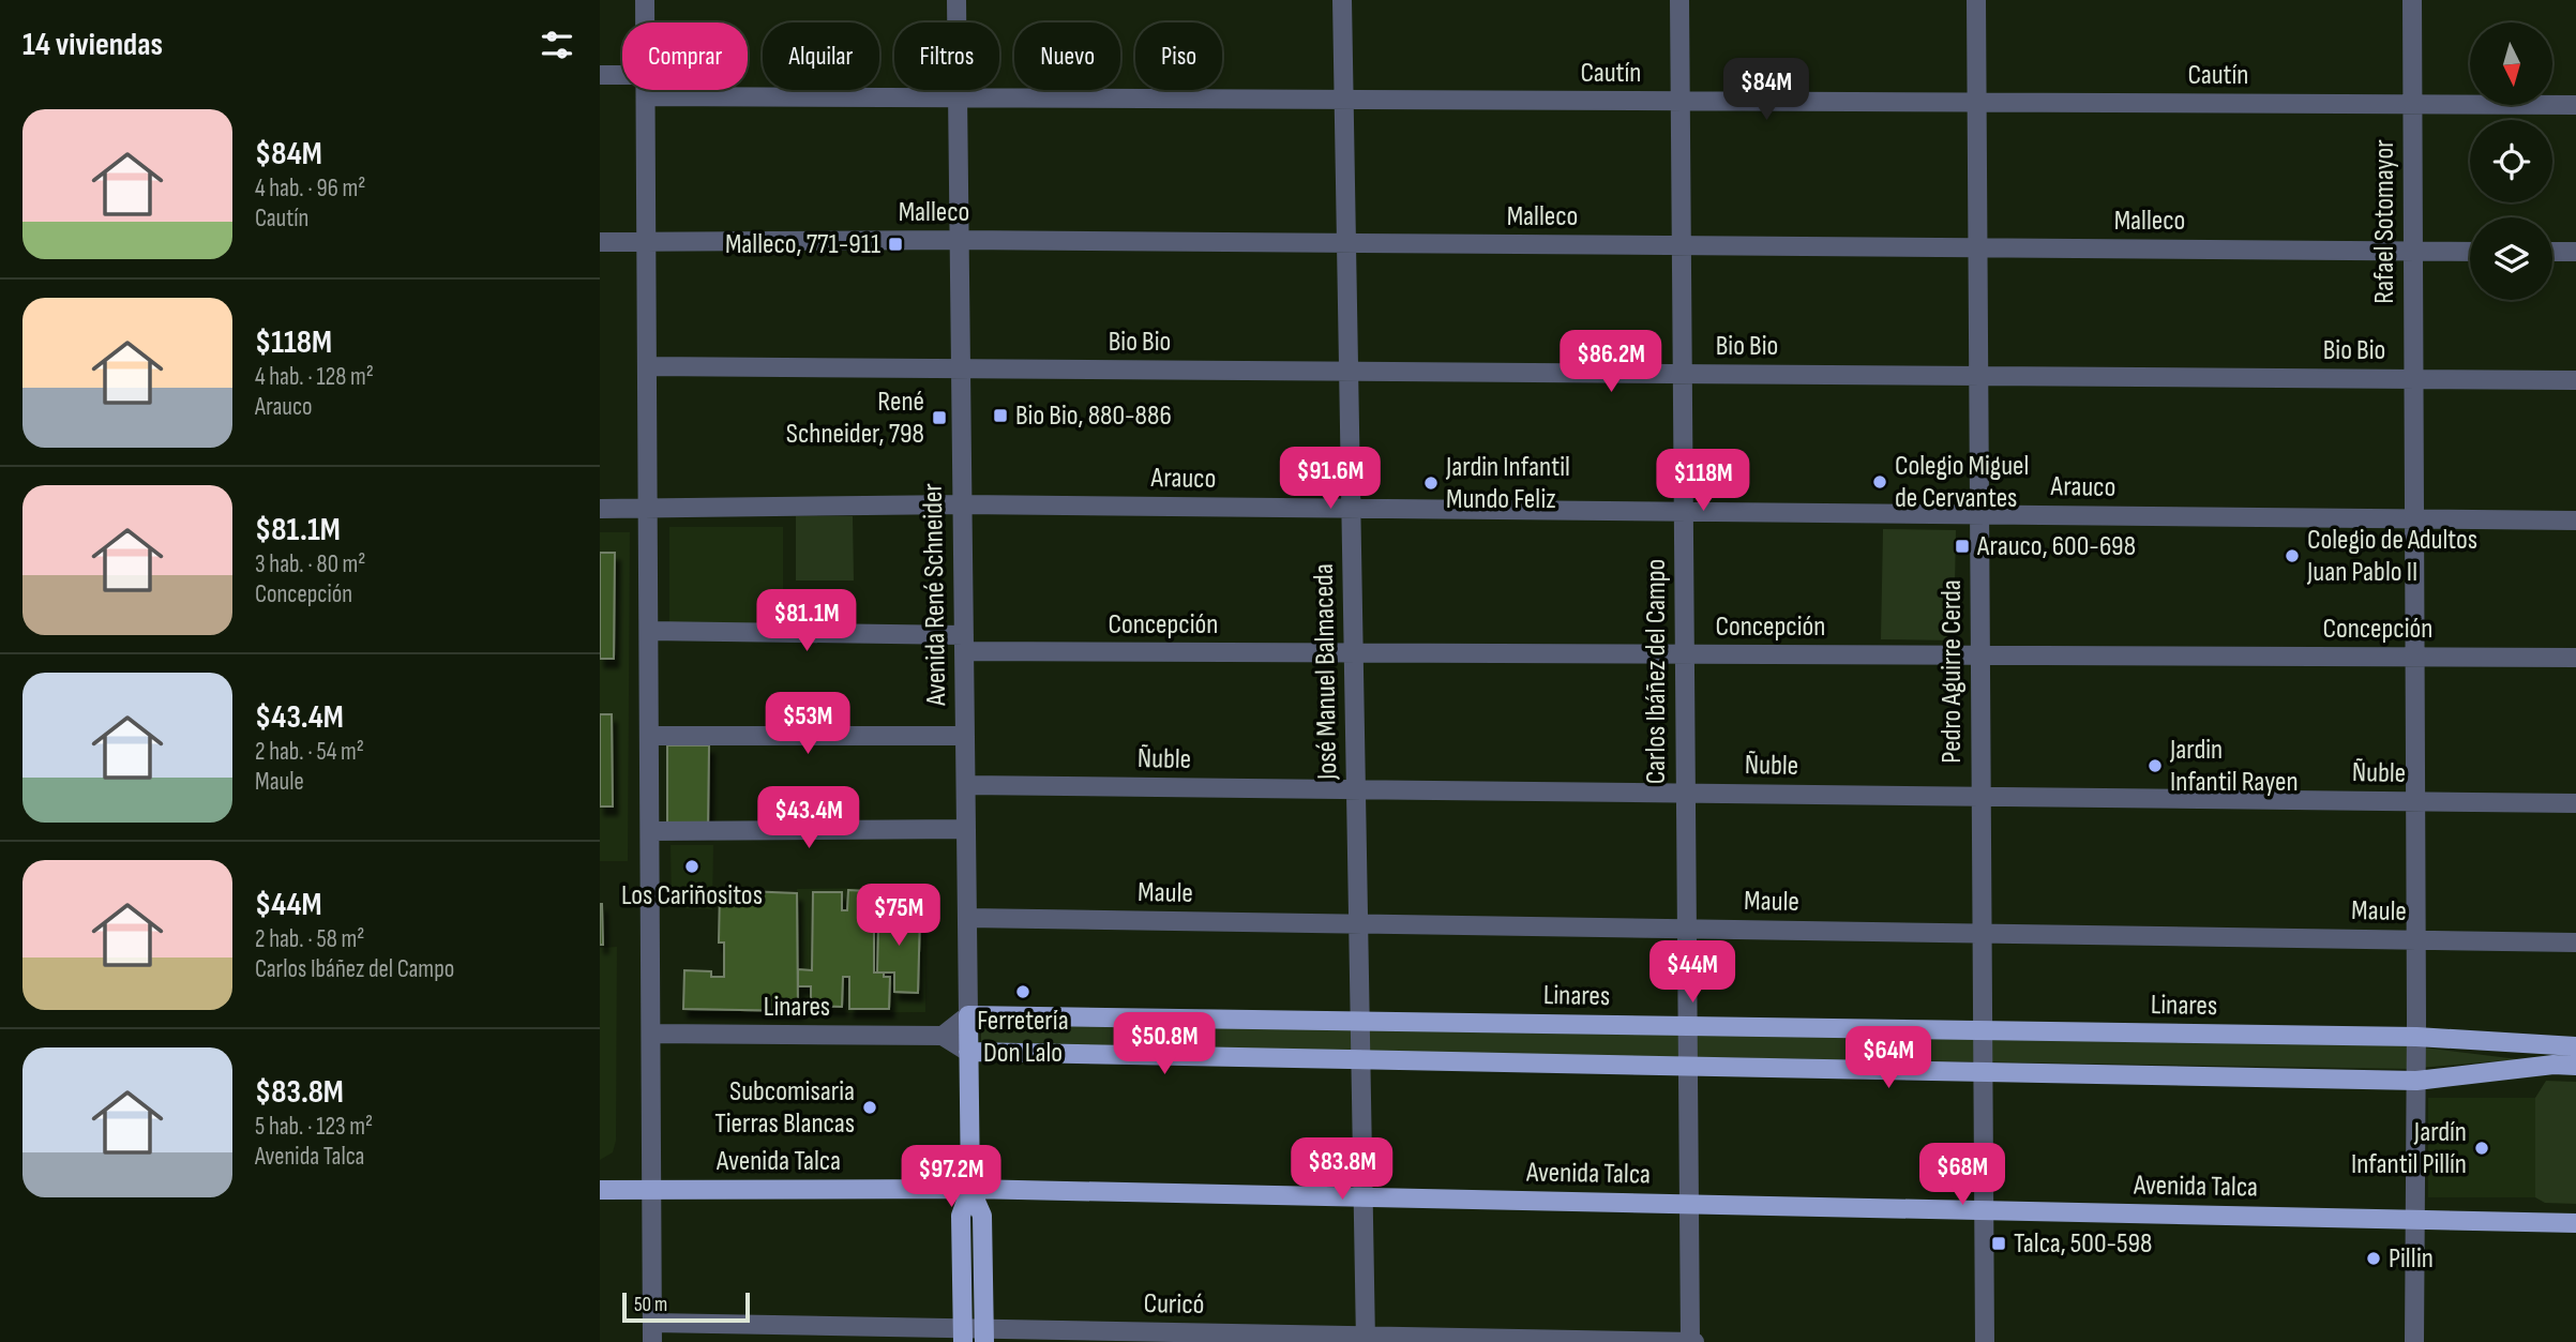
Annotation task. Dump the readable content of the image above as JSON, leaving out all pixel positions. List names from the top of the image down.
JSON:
{
  "streets": {
    "main road": ["Avenida René Schneider", "Linares", "Avenida Talca"],
    "street": [
      "Cautín",
      "Malleco",
      "Rafael Sotomayor",
      "Bio Bio",
      "Arauco",
      "Concepción",
      "José Manuel Balmaceda",
      "Carlos Ibáñez del Campo",
      "Pedro Aguirre Cerda",
      "Ñuble",
      "Maule",
      "Curicó"
    ]
  },
  "crossings": [
    ["Cautín", "Rafael Sotomayor"],
    ["Cautín", "Avenida René Schneider"],
    ["Cautín", "José Manuel Balmaceda"],
    ["Cautín", "Carlos Ibáñez del Campo"],
    ["Cautín", "Pedro Aguirre Cerda"],
    ["Malleco", "Rafael Sotomayor"],
    ["Malleco", "Avenida René Schneider"],
    ["Malleco", "José Manuel Balmaceda"],
    ["Malleco", "Carlos Ibáñez del Campo"],
    ["Malleco", "Pedro Aguirre Cerda"],
    ["Rafael Sotomayor", "Bio Bio"],
    ["Rafael Sotomayor", "Arauco"],
    ["Rafael Sotomayor", "Concepción"],
    ["Rafael Sotomayor", "Ñuble"],
    ["Rafael Sotomayor", "Maule"],
    ["Rafael Sotomayor", "Linares"],
    ["Rafael Sotomayor", "Avenida Talca"],
    ["Bio Bio", "Avenida René Schneider"],
    ["Bio Bio", "José Manuel Balmaceda"],
    ["Bio Bio", "Carlos Ibáñez del Campo"],
    ["Bio Bio", "Pedro Aguirre Cerda"],
    ["Arauco", "Avenida René Schneider"],
    ["Arauco", "José Manuel Balmaceda"],
    ["Arauco", "Carlos Ibáñez del Campo"],
    ["Arauco", "Pedro Aguirre Cerda"],
    ["Avenida René Schneider", "Concepción"],
    ["Avenida René Schneider", "Ñuble"],
    ["Avenida René Schneider", "Maule"],
    ["Avenida René Schneider", "Linares"],
    ["Avenida René Schneider", "Avenida Talca"],
    ["Avenida René Schneider", "Curicó"],
    ["Concepción", "José Manuel Balmaceda"],
    ["Concepción", "Carlos Ibáñez del Campo"],
    ["Concepción", "Pedro Aguirre Cerda"],
    ["José Manuel Balmaceda", "Ñuble"],
    ["José Manuel Balmaceda", "Maule"],
    ["José Manuel Balmaceda", "Linares"],
    ["José Manuel Balmaceda", "Avenida Talca"],
    ["José Manuel Balmaceda", "Curicó"],
    ["Carlos Ibáñez del Campo", "Ñuble"],
    ["Carlos Ibáñez del Campo", "Maule"],
    ["Carlos Ibáñez del Campo", "Linares"],
    ["Carlos Ibáñez del Campo", "Avenida Talca"],
    ["Carlos Ibáñez del Campo", "Curicó"],
    ["Pedro Aguirre Cerda", "Ñuble"],
    ["Pedro Aguirre Cerda", "Maule"],
    ["Pedro Aguirre Cerda", "Linares"],
    ["Pedro Aguirre Cerda", "Avenida Talca"]
  ],
  "places": {
    "transit": [
      "Malleco, 771-911",
      "Bio Bio, 880-886",
      "René Schneider, 798",
      "Arauco, 600-698",
      "Talca, 500-598"
    ],
    "other": [
      "Colegio Miguel de Cervantes",
      "Jardin Infantil Mundo Feliz",
      "Colegio de Adultos Juan Pablo II",
      "Jardin Infantil Rayen",
      "Los Cariñositos",
      "Ferretería Don Lalo",
      "Subcomisaria Tierras Blancas",
      "Jardín Infantil Pillín",
      "Pillin"
    ]
  },
  "scale_bar": "50 m",
  "north": "bottom",
  "page": {
    "heading": "14 viviendas",
    "chip": [
      "Comprar",
      "Alquilar",
      "Filtros",
      "Nuevo",
      "Piso"
    ],
    "price": [
      "$84M",
      "$86.2M",
      "$91.6M",
      "$118M",
      "$81.1M",
      "$53M",
      "$43.4M",
      "$75M",
      "$44M",
      "$50.8M",
      "$64M",
      "$83.8M",
      "$68M",
      "$97.2M"
    ],
    "list": [
      {
        "name": "$84M",
        "note": "4 hab. · 96 m² · Cautín"
      },
      {
        "name": "$118M",
        "note": "4 hab. · 128 m² · Arauco"
      },
      {
        "name": "$81.1M",
        "note": "3 hab. · 80 m² · Concepción"
      },
      {
        "name": "$43.4M",
        "note": "2 hab. · 54 m² · Maule"
      },
      {
        "name": "$44M",
        "note": "2 hab. · 58 m² · Carlos Ibáñez del Campo"
      },
      {
        "name": "$83.8M",
        "note": "5 hab. · 123 m² · Avenida Talca"
      }
    ],
    "scale": "50 m"
  }
}
